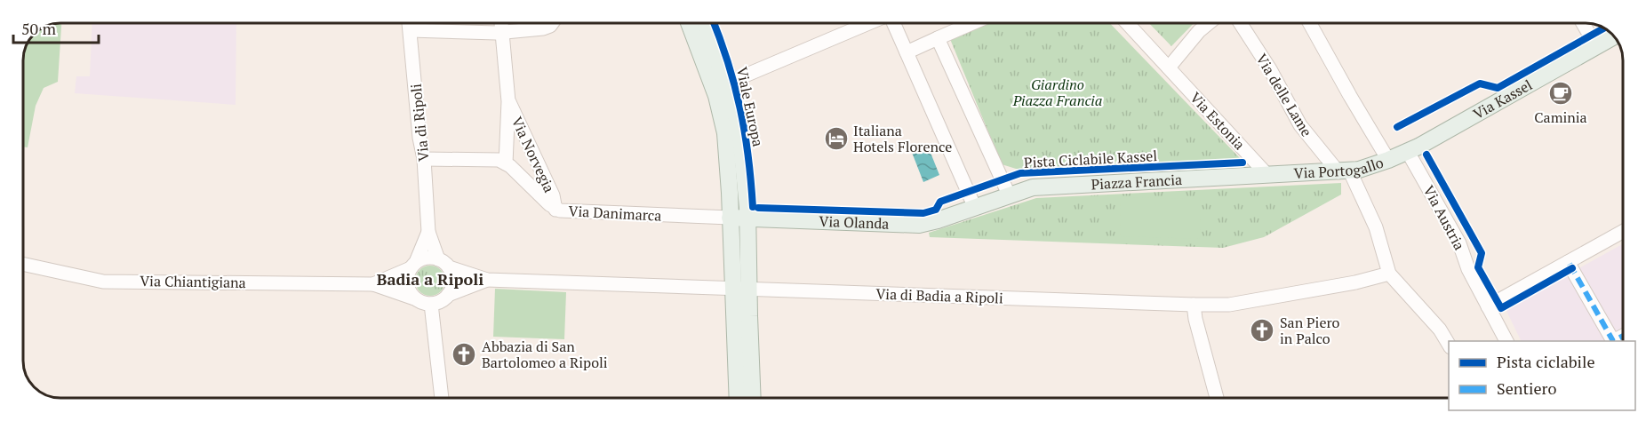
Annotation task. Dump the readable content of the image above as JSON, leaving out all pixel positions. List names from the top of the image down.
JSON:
{
  "streets": {
    "main road": [
      "Via Kassel",
      "Viale Europa",
      "Via Portogallo",
      "Piazza Francia",
      "Via Olanda"
    ],
    "street": [
      "Via delle Lame",
      "Via Estonia",
      "Via di Ripoli",
      "Via Norvegia",
      "Via Danimarca",
      "Via Austria",
      "Via Chiantigiana",
      "Via di Badia a Ripoli"
    ],
    "cycle path": ["Pista Ciclabile Kassel"]
  },
  "crossings": [
    ["Via delle Lame", "Via Portogallo"],
    ["Via delle Lame", "Via di Badia a Ripoli"],
    ["Via Kassel", "Via Portogallo"],
    ["Via Kassel", "Via Austria"],
    ["Viale Europa", "Via Danimarca"],
    ["Viale Europa", "Via Olanda"],
    ["Viale Europa", "Via di Badia a Ripoli"],
    ["Via Estonia", "Via Portogallo"],
    ["Via Estonia", "Piazza Francia"],
    ["Via di Ripoli", "Via Chiantigiana"],
    ["Via di Ripoli", "Via di Badia a Ripoli"],
    ["Via Norvegia", "Via Danimarca"],
    ["Via Portogallo", "Piazza Francia"],
    ["Via Portogallo", "Via Austria"],
    ["Piazza Francia", "Via Olanda"],
    ["Via Danimarca", "Via Olanda"],
    ["Via Chiantigiana", "Via di Badia a Ripoli"]
  ],
  "districts": ["Badia a Ripoli"],
  "parks": ["Giardino Piazza Francia"],
  "places": {
    "cafe": ["Caminia"],
    "hotel": ["Italiana Hotels Florence"],
    "church": ["San Piero in Palco", "Abbazia di San Bartolomeo a Ripoli"]
  },
  "legend": ["Pista ciclabile", "Sentiero"],
  "scale_bar": "50 m"
}
